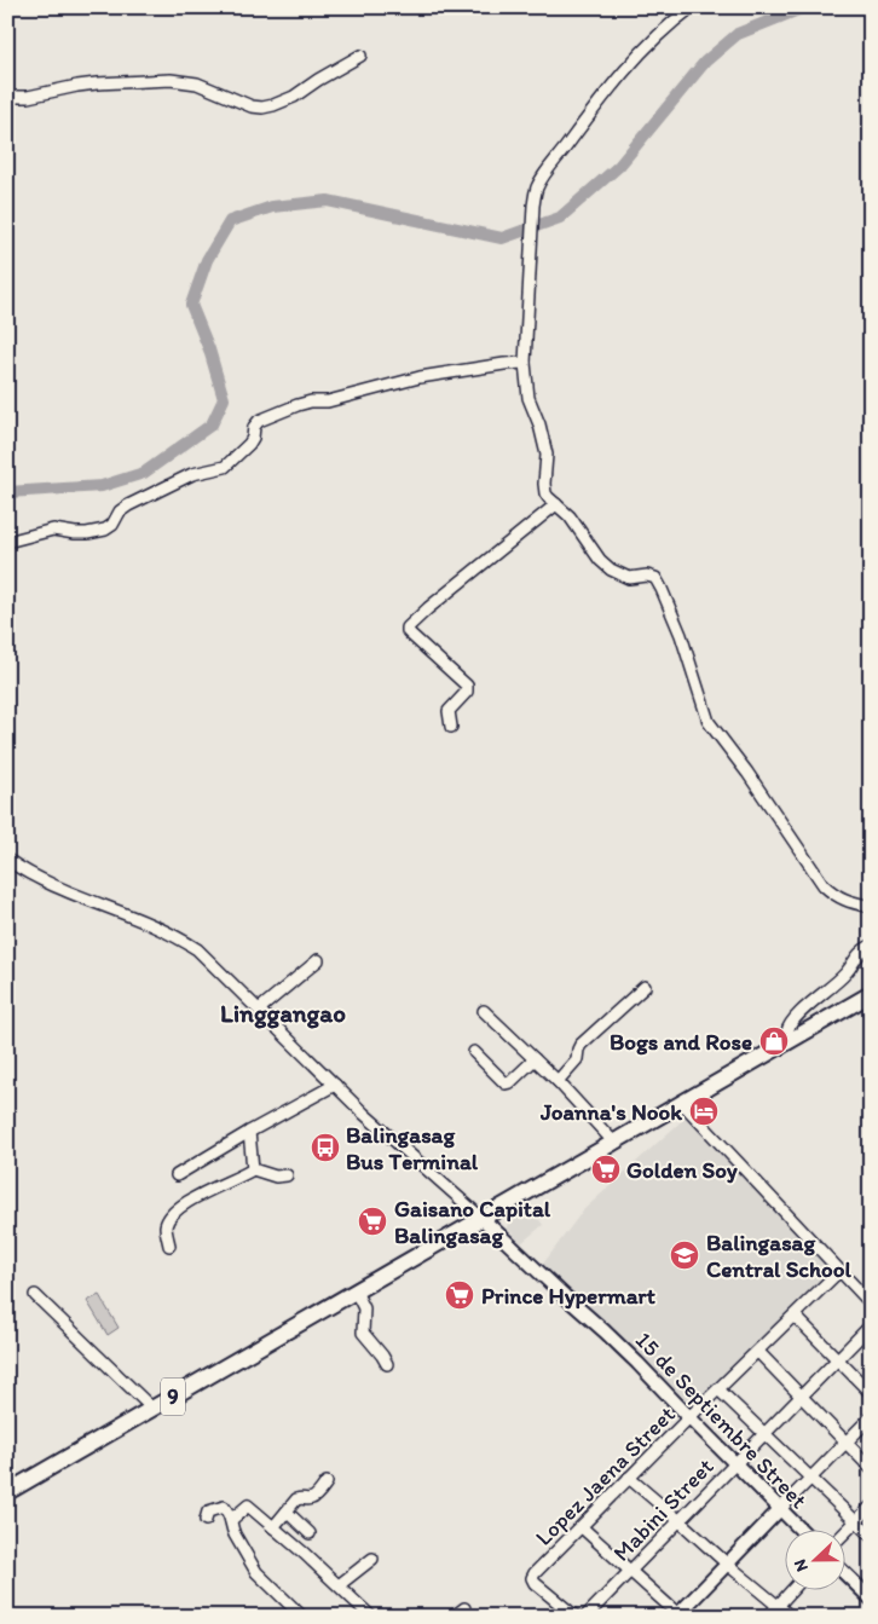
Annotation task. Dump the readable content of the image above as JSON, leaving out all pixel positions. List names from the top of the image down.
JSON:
{
  "streets": {
    "highway": ["9"],
    "main road": ["15 de Septiembre Street"],
    "street": ["Lopez Jaena Street", "Mabini Street"]
  },
  "crossings": [
    ["9", "15 de Septiembre Street"],
    ["15 de Septiembre Street", "Lopez Jaena Street"],
    ["15 de Septiembre Street", "Mabini Street"]
  ],
  "districts": ["Linggangao"],
  "places": {
    "shop": ["Bogs and Rose"],
    "hotel": ["Joanna's Nook"],
    "bus stop": ["Balingasag Bus Terminal"],
    "supermarket": ["Golden Soy", "Gaisano Capital Balingasag", "Prince Hypermart"],
    "school or university": ["Balingasag Central School"]
  },
  "north": "left"
}
